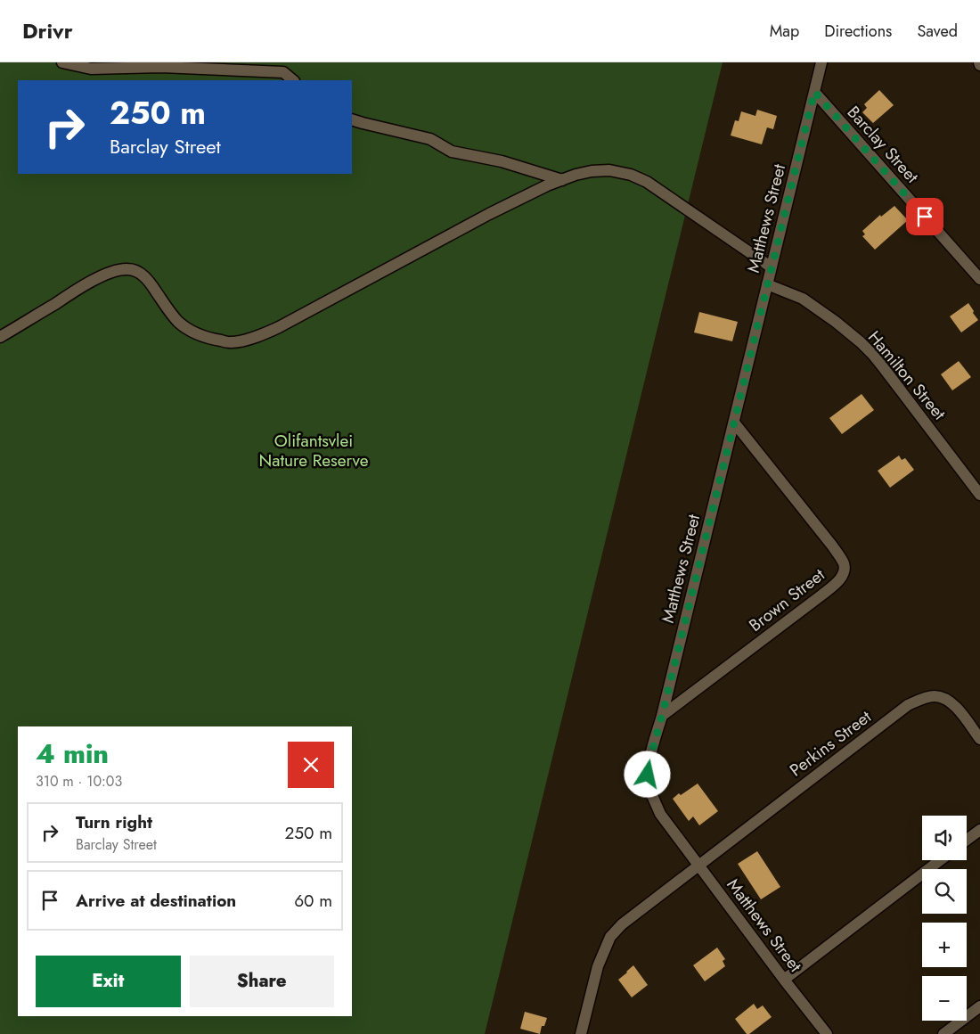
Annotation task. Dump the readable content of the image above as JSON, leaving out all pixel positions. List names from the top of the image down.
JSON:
{
  "streets": {
    "street": [
      "Barclay Street",
      "Matthews Street",
      "Hamilton Street",
      "Brown Street",
      "Perkins Street"
    ]
  },
  "crossings": [
    ["Barclay Street", "Matthews Street"],
    ["Matthews Street", "Hamilton Street"],
    ["Matthews Street", "Brown Street"],
    ["Matthews Street", "Perkins Street"]
  ],
  "parks": ["Olifantsvlei Nature Reserve"],
  "page": {
    "header": "Drivr",
    "nav": ["Map", "Directions", "Saved"],
    "turn": ["250 m", "Barclay Street"],
    "heading": ["4 min", "310 m · 10:03"],
    "list": [
      {
        "name": "Turn right",
        "note": "Barclay Street",
        "value": "250 m"
      },
      {
        "name": "Arrive at destination",
        "value": "60 m"
      }
    ],
    "map_buttons": ["+", "−"],
    "buttons": ["Exit", "Share"]
  }
}
